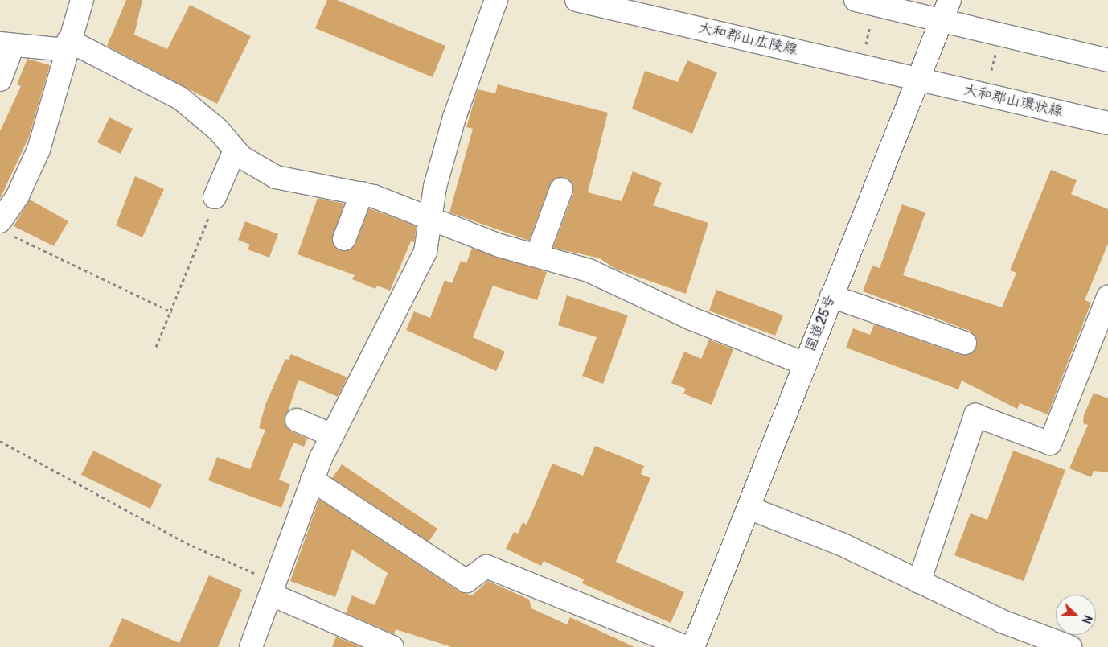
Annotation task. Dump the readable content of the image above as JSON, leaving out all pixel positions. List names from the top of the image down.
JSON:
{
  "streets": {
    "main road": ["大和郡山広陵線", "大和郡山環状線", "国道25号"]
  },
  "crossings": [
    ["大和郡山広陵線", "大和郡山環状線"],
    ["大和郡山広陵線", "国道25号"],
    ["大和郡山環状線", "国道25号"]
  ],
  "north": "right"
}
